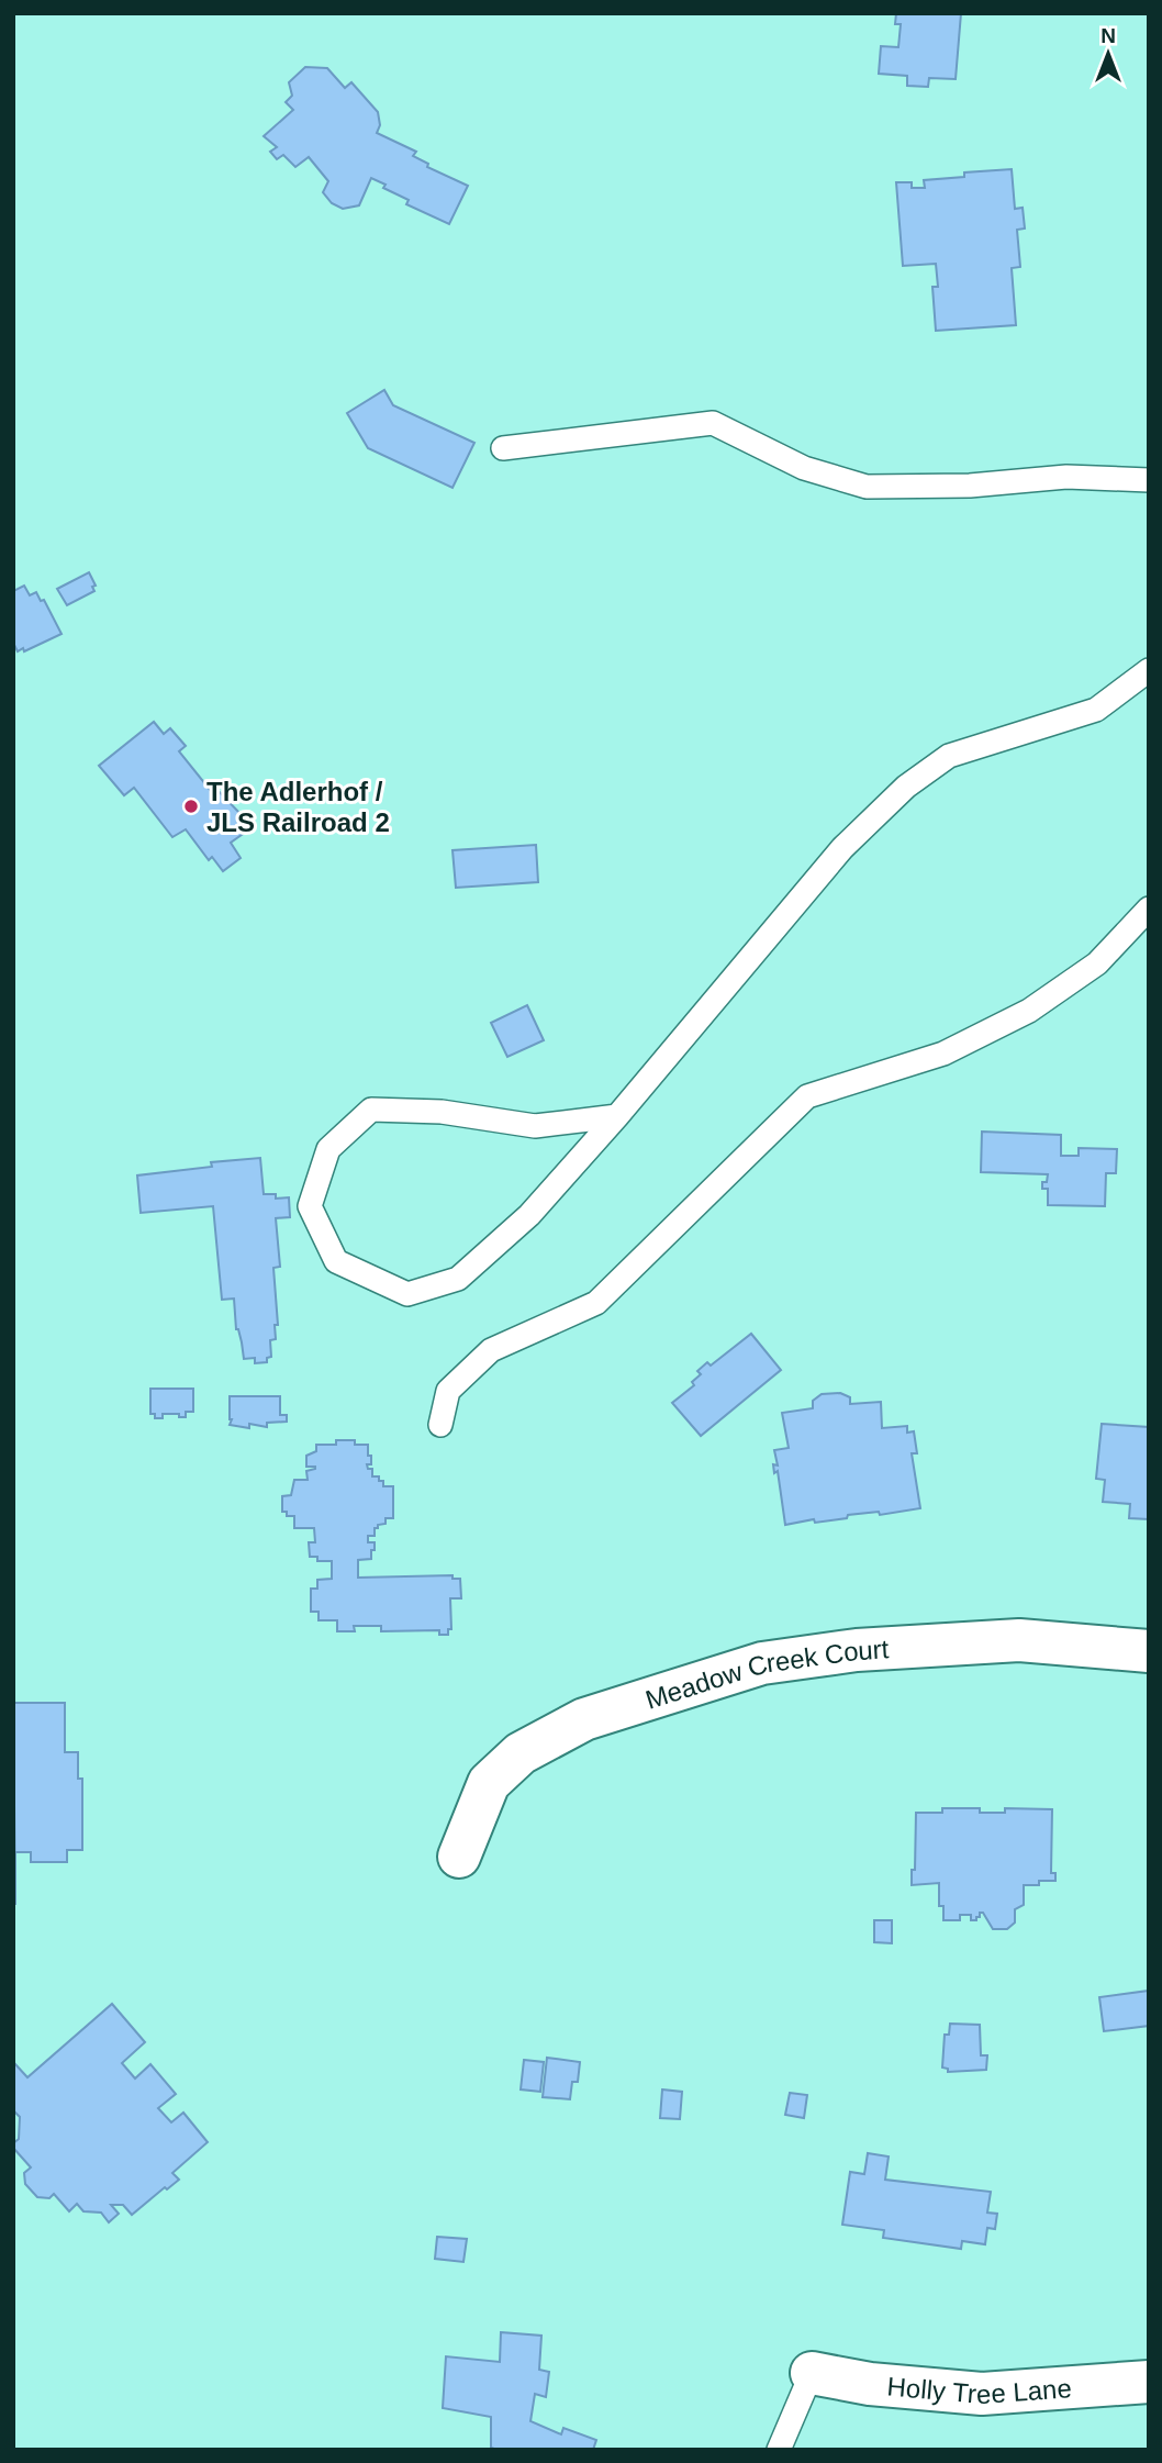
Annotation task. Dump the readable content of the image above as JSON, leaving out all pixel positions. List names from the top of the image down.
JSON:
{
  "streets": {
    "street": ["Meadow Creek Court", "Holly Tree Lane"]
  },
  "places": ["The Adlerhof / JLS Railroad 2"],
  "north": "top"
}
